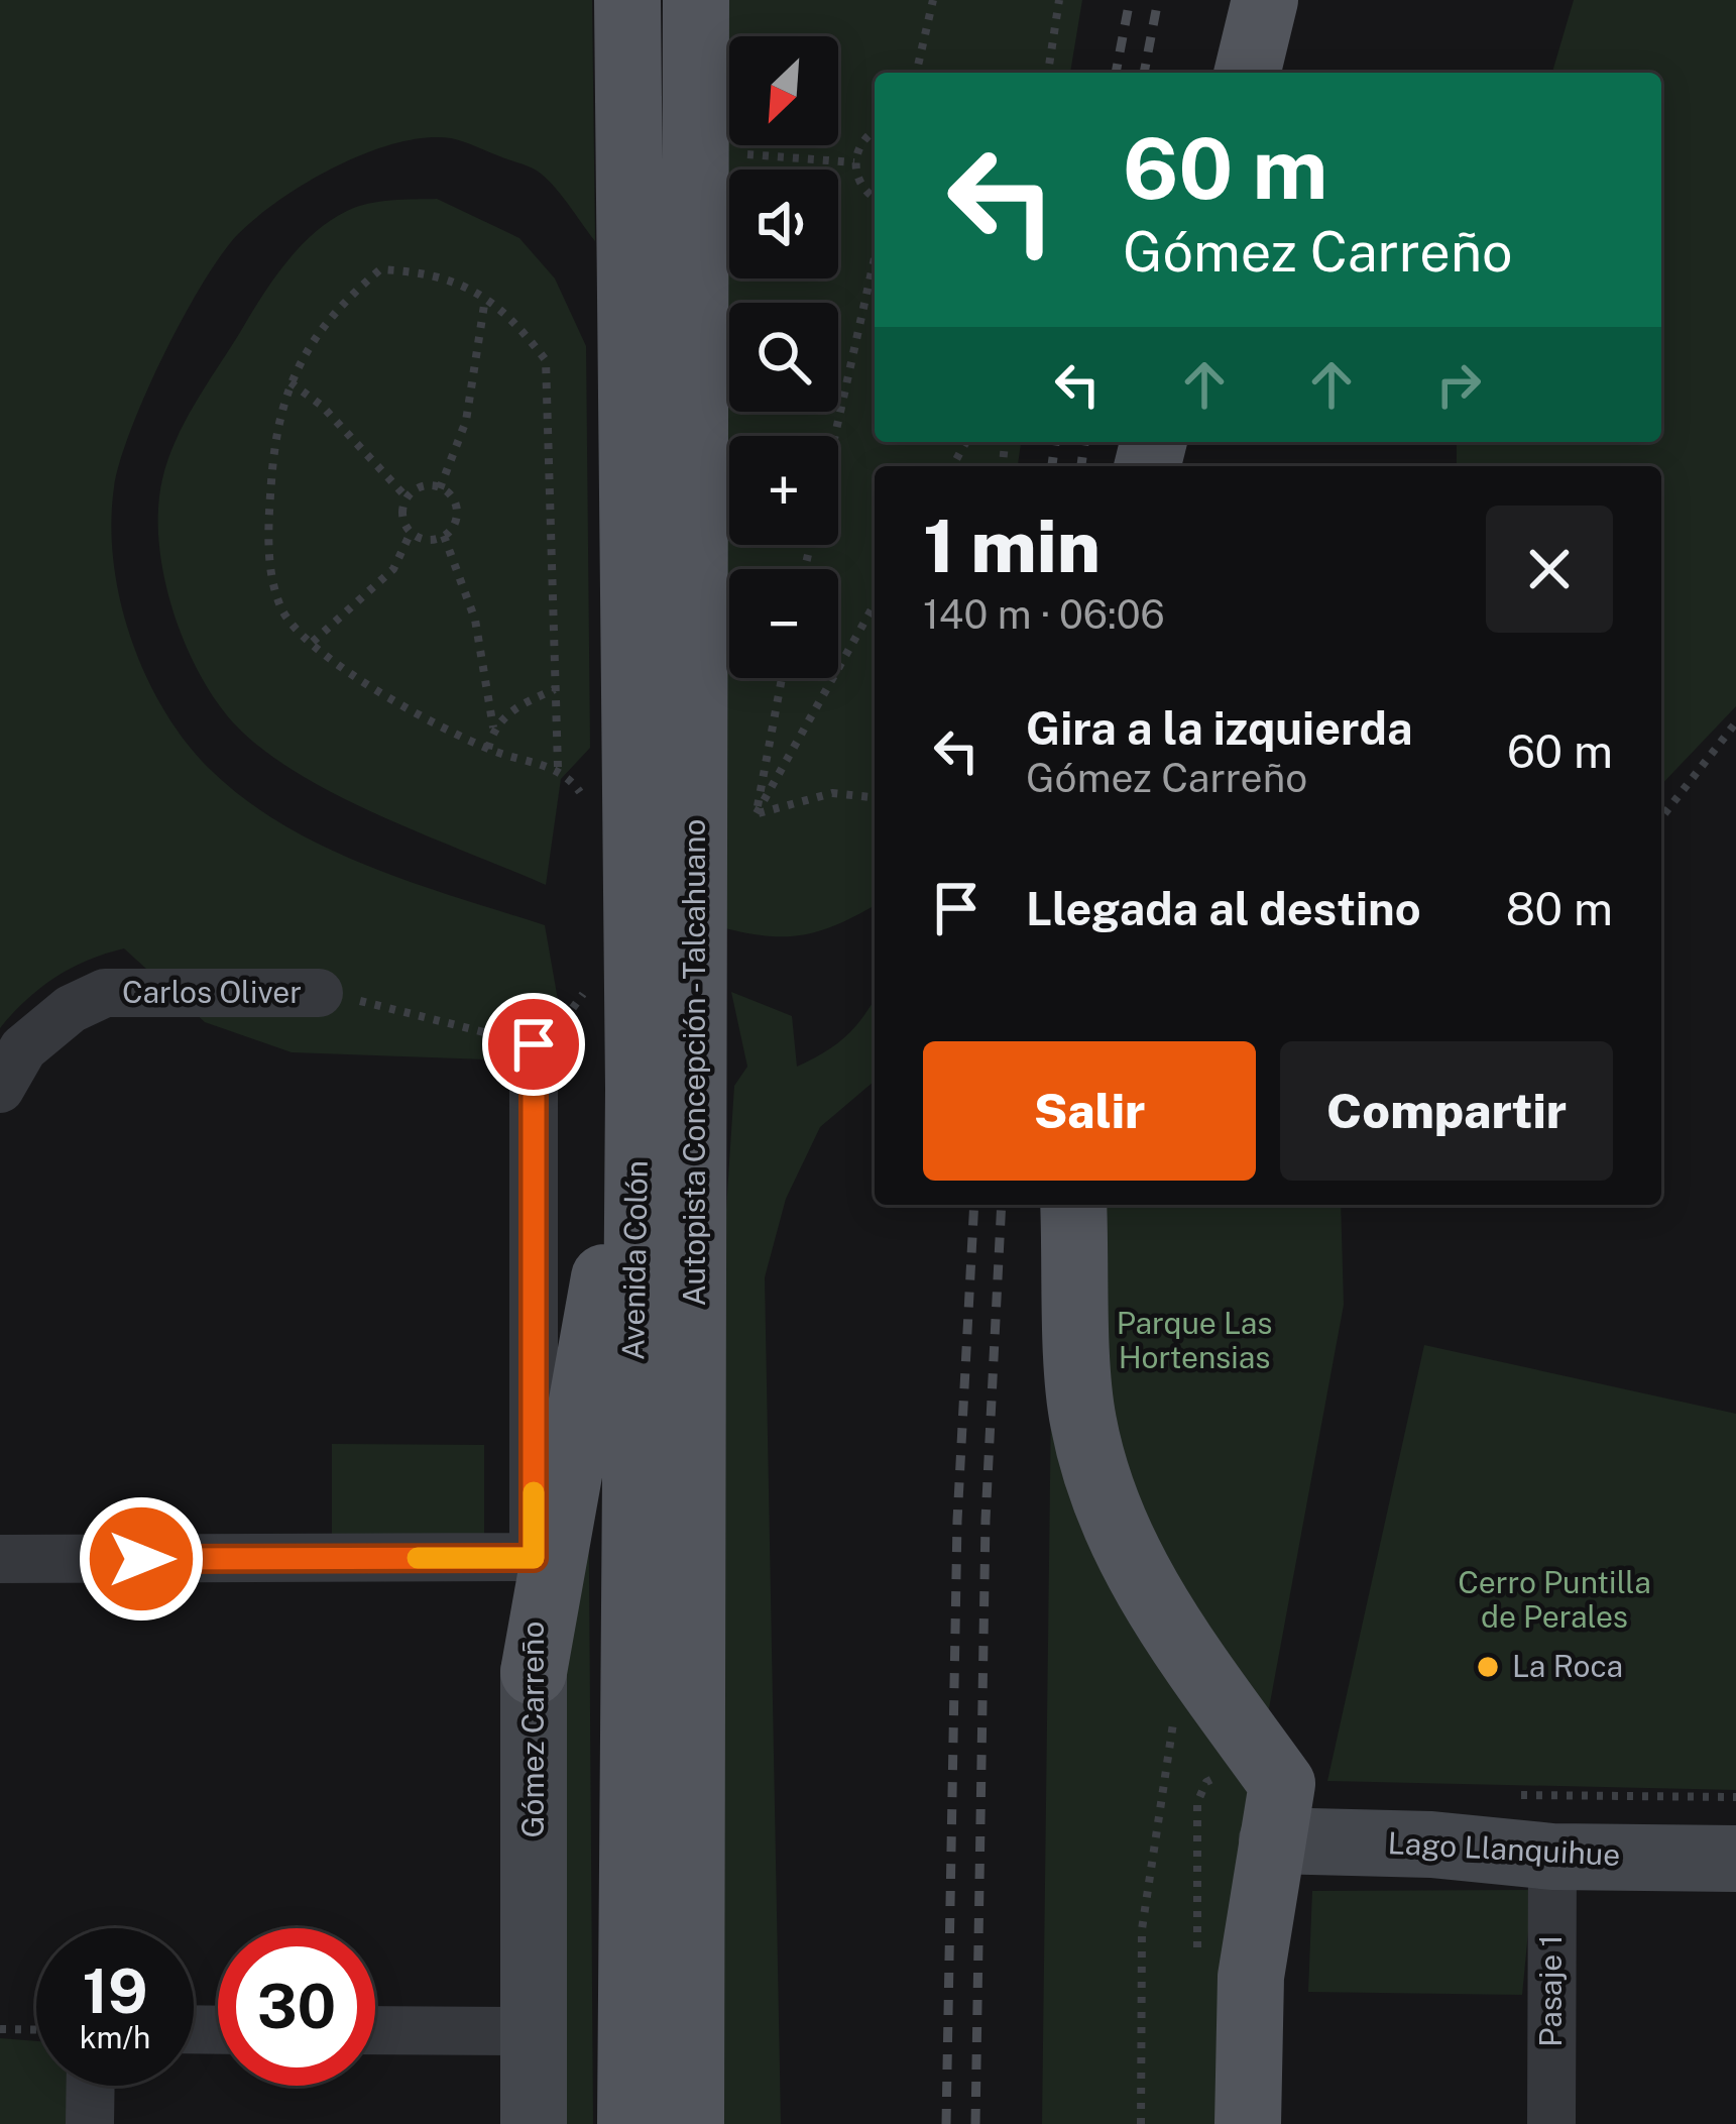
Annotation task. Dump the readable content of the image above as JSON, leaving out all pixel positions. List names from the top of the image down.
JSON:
{
  "streets": {
    "main road": ["Autopista Concepción - Talcahuano", "Avenida Colón"],
    "street": [
      "Carlos Oliver",
      "Gómez Carreño",
      "Lago Llanquihue",
      "Pasaje 1"
    ]
  },
  "crossings": [
    ["Lago Llanquihue", "Pasaje 1"]
  ],
  "parks": ["Parque Las Hortensias", "Cerro Puntilla de Perales"],
  "places": ["La Roca"],
  "north": "bottom left",
  "page": {
    "map_buttons": ["+", "−"],
    "turn": ["60 m", "Gómez Carreño"],
    "heading": ["1 min", "140 m · 06:06"],
    "list": [
      {
        "name": "Gira a la izquierda",
        "note": "Gómez Carreño",
        "value": "60 m"
      },
      {
        "name": "Llegada al destino",
        "value": "80 m"
      }
    ],
    "buttons": ["Salir", "Compartir"],
    "speed": "19 km/h",
    "limit": "30"
  }
}
